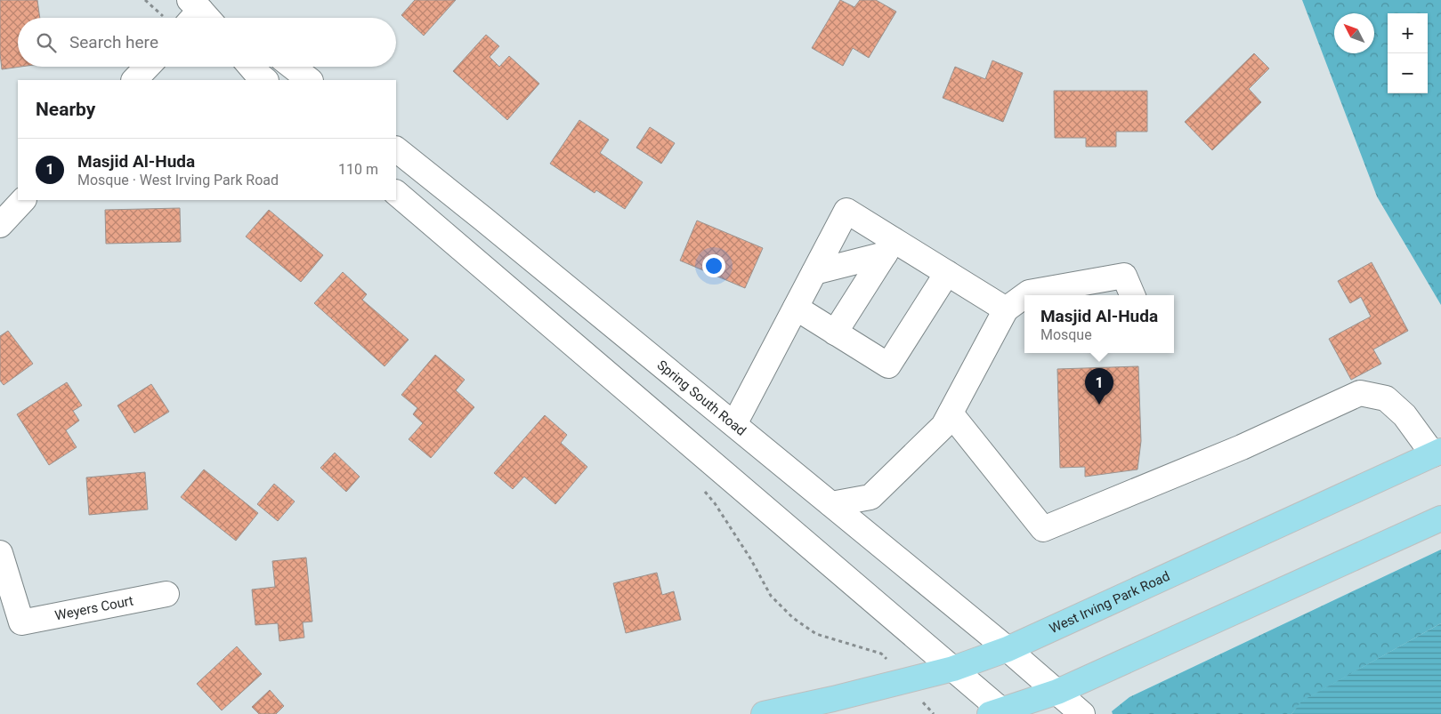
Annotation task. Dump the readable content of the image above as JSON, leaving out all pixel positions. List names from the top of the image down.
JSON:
{
  "streets": {
    "main road": ["West Irving Park Road"],
    "street": ["Spring South Road", "Weyers Court"]
  },
  "crossings": [
    ["Spring South Road", "West Irving Park Road"]
  ],
  "north": "top left",
  "page": {
    "map_buttons": ["+", "−"],
    "search": "Search here",
    "heading": "Nearby",
    "list": [
      {
        "mark": "1",
        "name": "Masjid Al-Huda",
        "note": "Mosque · West Irving Park Road",
        "value": "110 m"
      }
    ],
    "popup": ["Masjid Al-Huda", "Mosque"],
    "pins": "1"
  }
}
